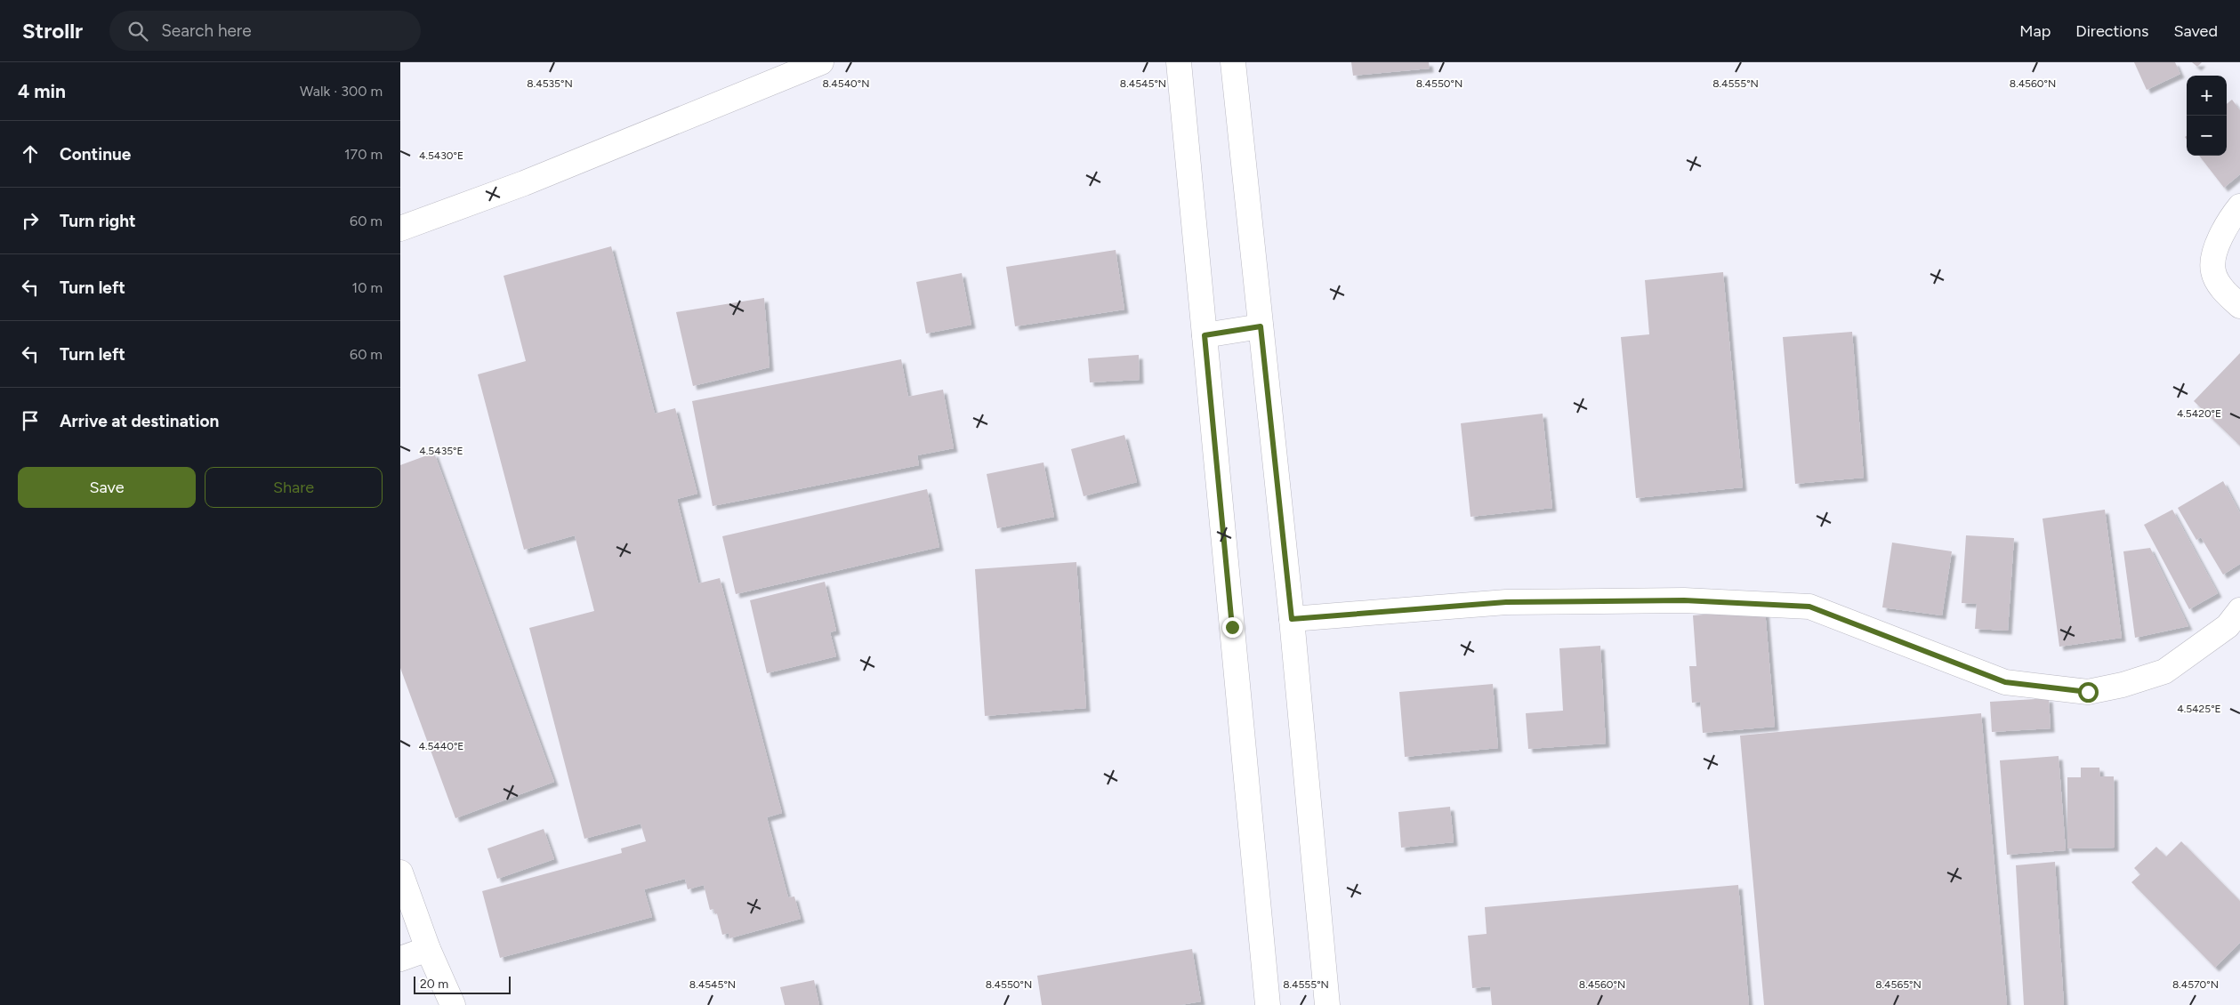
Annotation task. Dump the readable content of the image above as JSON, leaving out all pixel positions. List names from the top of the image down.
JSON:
{
  "scale_bar": "20 m",
  "page": {
    "header": "Strollr",
    "search": "Search here",
    "nav": ["Map", "Directions", "Saved"],
    "heading": ["4 min", "Walk · 300 m"],
    "map_buttons": ["+", "−"],
    "list": [
      ["Continue", "170 m"],
      ["Turn right", "60 m"],
      ["Turn left", "10 m"],
      ["Turn left", "60 m"],
      "Arrive at destination"
    ],
    "buttons": ["Save", "Share"],
    "scale": "20 m"
  },
  "coordinates": [
    "8.4535°N",
    "8.4540°N",
    "8.4545°N",
    "8.4550°N",
    "8.4555°N",
    "8.4560°N",
    "4.5430°E",
    "4.5420°E",
    "4.5435°E",
    "4.5425°E",
    "4.5440°E",
    "8.4565°N",
    "8.4570°N"
  ]
}
